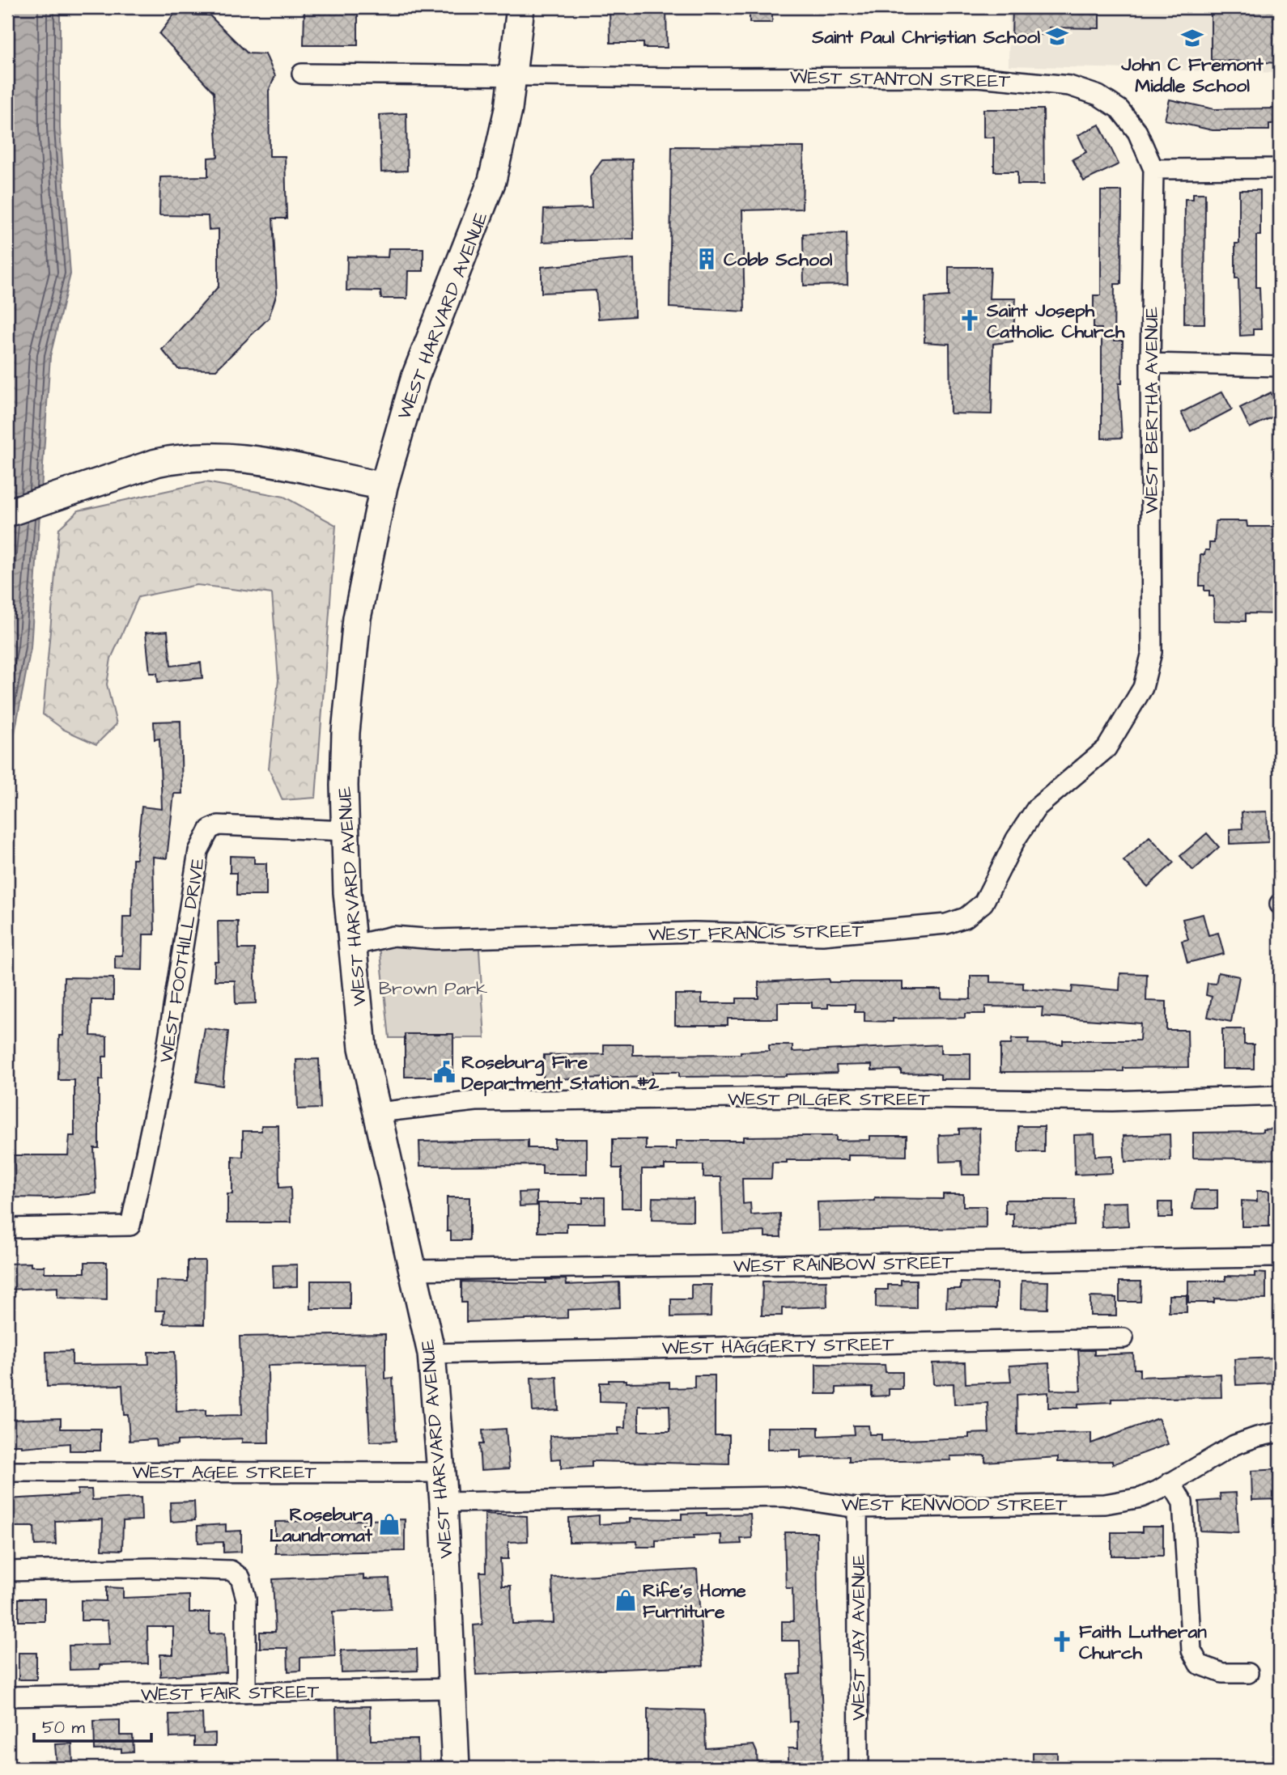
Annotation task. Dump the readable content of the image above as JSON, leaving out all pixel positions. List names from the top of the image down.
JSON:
{
  "streets": {
    "main road": ["WEST HARVARD AVENUE"],
    "street": [
      "WEST STANTON STREET",
      "WEST BERTHA AVENUE",
      "WEST FRANCIS STREET",
      "WEST FOOTHILL DRIVE",
      "WEST PILGER STREET",
      "WEST RAINBOW STREET",
      "WEST HAGGERTY STREET",
      "WEST AGEE STREET",
      "WEST KENWOOD STREET",
      "WEST JAY AVENUE",
      "WEST FAIR STREET"
    ]
  },
  "crossings": [
    ["WEST STANTON STREET", "WEST HARVARD AVENUE"],
    ["WEST STANTON STREET", "WEST BERTHA AVENUE"],
    ["WEST HARVARD AVENUE", "WEST FRANCIS STREET"],
    ["WEST HARVARD AVENUE", "WEST FOOTHILL DRIVE"],
    ["WEST HARVARD AVENUE", "WEST PILGER STREET"],
    ["WEST HARVARD AVENUE", "WEST RAINBOW STREET"],
    ["WEST HARVARD AVENUE", "WEST HAGGERTY STREET"],
    ["WEST HARVARD AVENUE", "WEST AGEE STREET"],
    ["WEST HARVARD AVENUE", "WEST KENWOOD STREET"],
    ["WEST HARVARD AVENUE", "WEST FAIR STREET"],
    ["WEST BERTHA AVENUE", "WEST FRANCIS STREET"],
    ["WEST KENWOOD STREET", "WEST JAY AVENUE"]
  ],
  "parks": ["Brown Park"],
  "places": {
    "school or university": ["Saint Paul Christian School", "John C Fremont Middle School"],
    "building": ["Cobb School"],
    "church": ["Saint Joseph Catholic Church", "Faith Lutheran Church"],
    "public building": ["Roseburg Fire Department Station #2"],
    "shop": ["Roseburg Laundromat", "Rife's Home Furniture"]
  },
  "scale_bar": "50 m"
}
